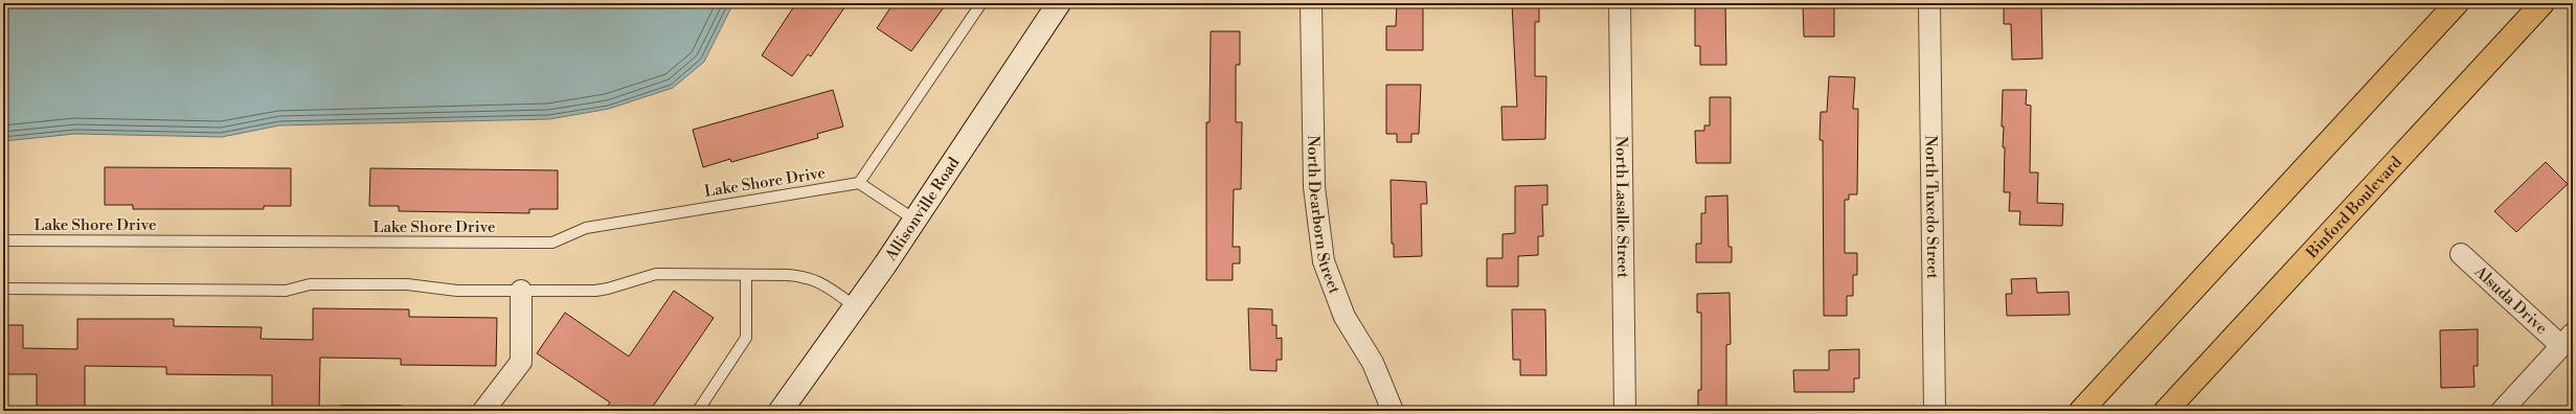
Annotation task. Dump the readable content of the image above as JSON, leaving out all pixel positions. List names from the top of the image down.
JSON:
{
  "streets": {
    "main road": ["Binford Boulevard", "Allisonville Road"],
    "street": [
      "North Lasalle Street",
      "North Tuxedo Street",
      "North Dearborn Street",
      "Alsuda Drive"
    ],
    "lane": ["Lake Shore Drive"]
  }
}
